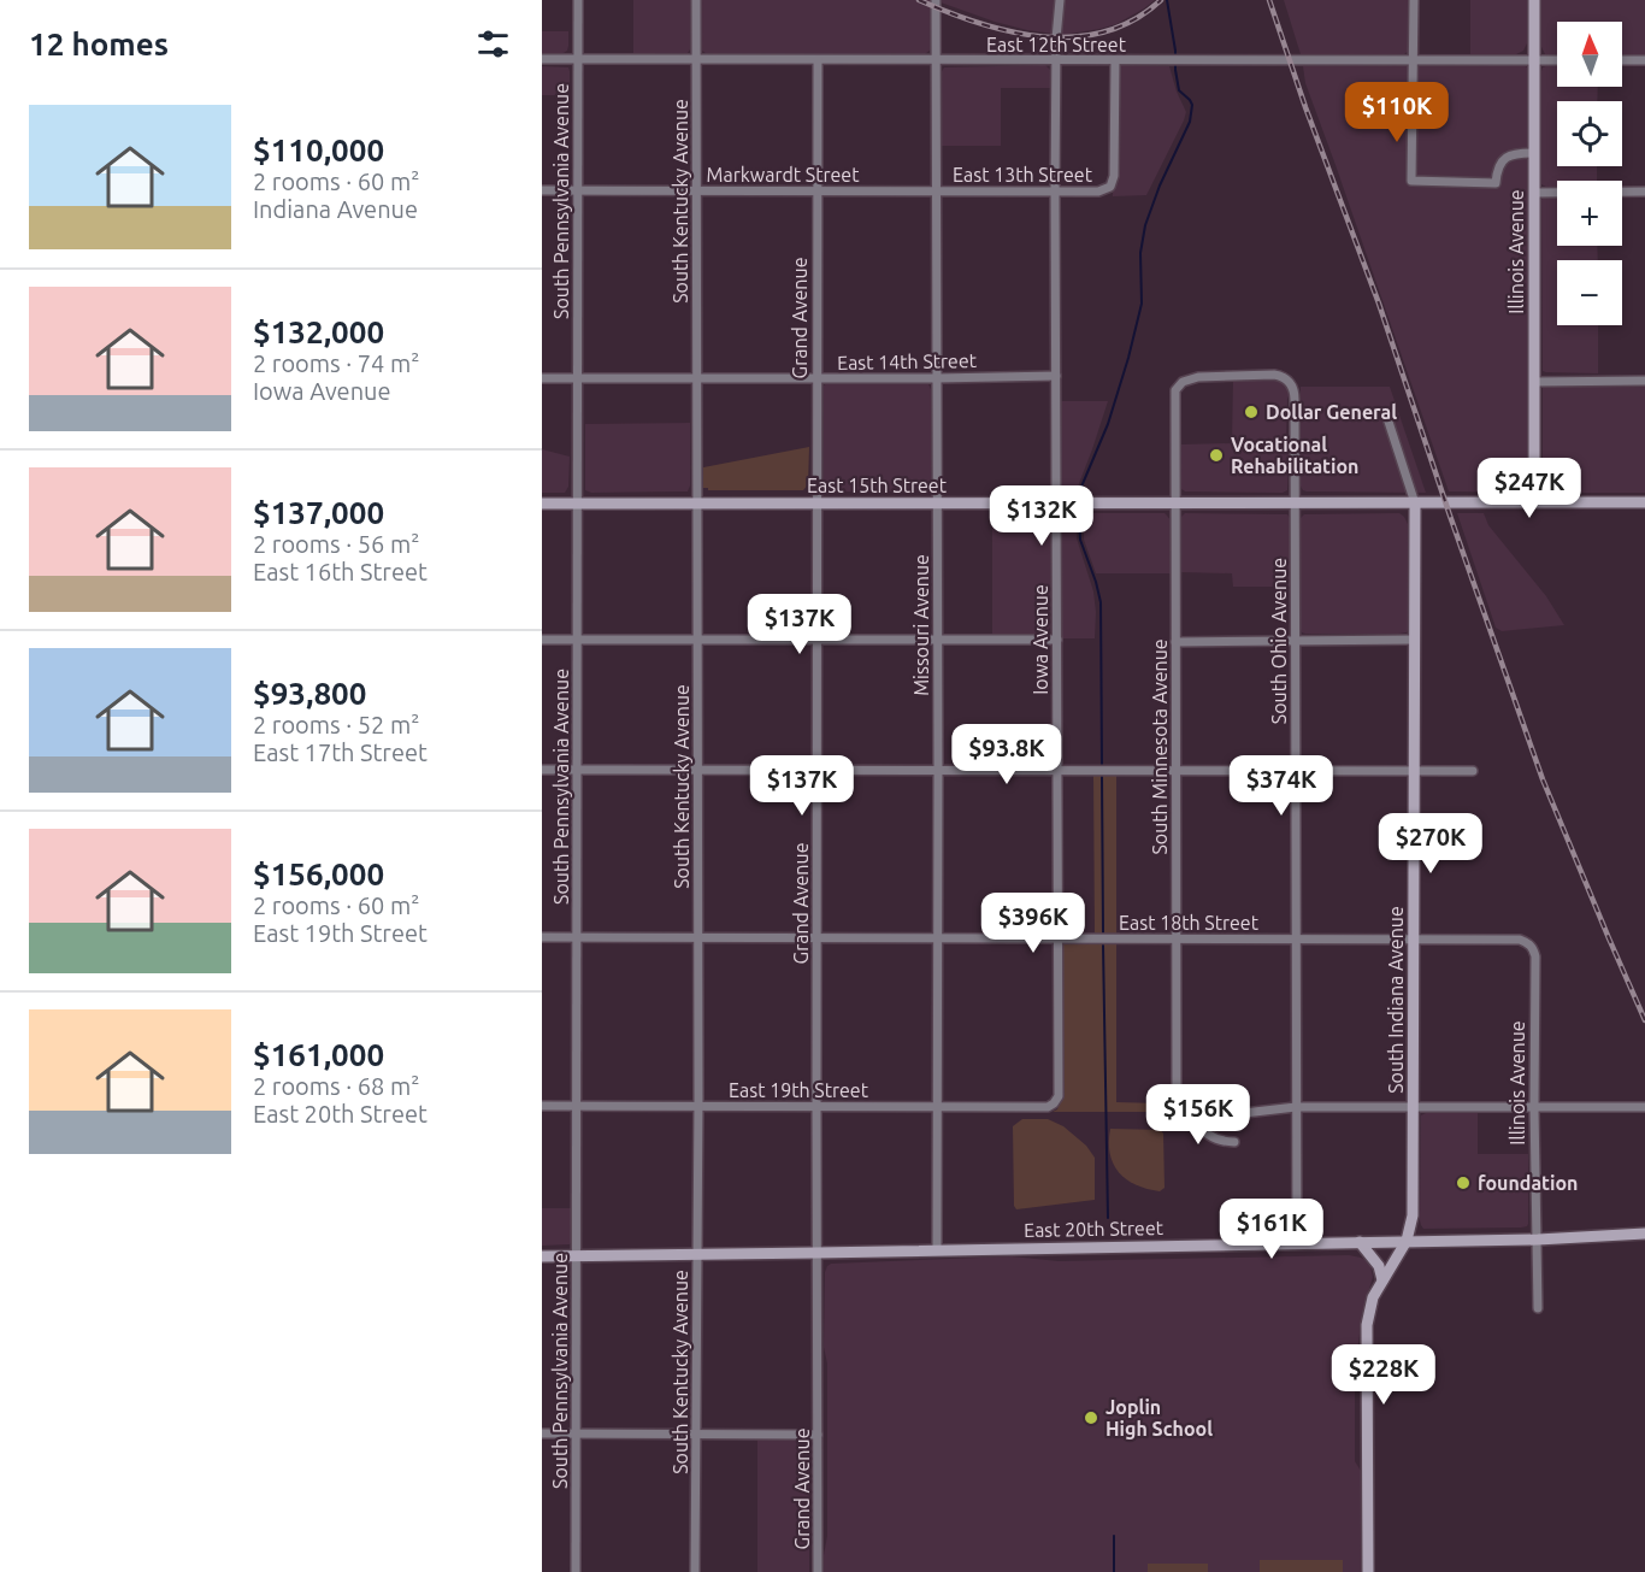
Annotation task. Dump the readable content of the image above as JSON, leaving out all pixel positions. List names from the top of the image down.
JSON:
{
  "streets": {
    "main road": [
      "Illinois Avenue",
      "East 15th Street",
      "South Indiana Avenue",
      "East 20th Street"
    ],
    "street": [
      "East 12th Street",
      "Markwardt Street",
      "East 13th Street",
      "South Pennsylvania Avenue",
      "South Kentucky Avenue",
      "Grand Avenue",
      "East 14th Street",
      "Missouri Avenue",
      "Iowa Avenue",
      "South Ohio Avenue",
      "South Minnesota Avenue",
      "East 18th Street",
      "East 19th Street"
    ]
  },
  "crossings": [
    ["East 12th Street", "East 13th Street"],
    ["East 12th Street", "South Pennsylvania Avenue"],
    ["East 12th Street", "South Kentucky Avenue"],
    ["East 12th Street", "Illinois Avenue"],
    ["East 12th Street", "Grand Avenue"],
    ["East 12th Street", "Missouri Avenue"],
    ["East 12th Street", "Iowa Avenue"],
    ["Markwardt Street", "East 13th Street"],
    ["Markwardt Street", "South Pennsylvania Avenue"],
    ["Markwardt Street", "South Kentucky Avenue"],
    ["Markwardt Street", "Grand Avenue"],
    ["Markwardt Street", "Missouri Avenue"],
    ["East 13th Street", "Missouri Avenue"],
    ["East 13th Street", "Iowa Avenue"],
    ["South Pennsylvania Avenue", "East 14th Street"],
    ["South Pennsylvania Avenue", "East 15th Street"],
    ["South Pennsylvania Avenue", "East 18th Street"],
    ["South Pennsylvania Avenue", "East 19th Street"],
    ["South Pennsylvania Avenue", "East 20th Street"],
    ["South Kentucky Avenue", "East 14th Street"],
    ["South Kentucky Avenue", "East 15th Street"],
    ["South Kentucky Avenue", "East 18th Street"],
    ["South Kentucky Avenue", "East 19th Street"],
    ["South Kentucky Avenue", "East 20th Street"],
    ["Illinois Avenue", "East 15th Street"],
    ["Illinois Avenue", "East 18th Street"],
    ["Illinois Avenue", "East 20th Street"],
    ["Grand Avenue", "East 14th Street"],
    ["Grand Avenue", "East 15th Street"],
    ["Grand Avenue", "East 18th Street"],
    ["Grand Avenue", "East 19th Street"],
    ["Grand Avenue", "East 20th Street"],
    ["East 14th Street", "Missouri Avenue"],
    ["East 14th Street", "Iowa Avenue"],
    ["East 15th Street", "Missouri Avenue"],
    ["East 15th Street", "Iowa Avenue"],
    ["East 15th Street", "South Ohio Avenue"],
    ["East 15th Street", "South Minnesota Avenue"],
    ["East 15th Street", "South Indiana Avenue"],
    ["Missouri Avenue", "East 18th Street"],
    ["Missouri Avenue", "East 19th Street"],
    ["Missouri Avenue", "East 20th Street"],
    ["Iowa Avenue", "East 18th Street"],
    ["Iowa Avenue", "East 19th Street"],
    ["South Ohio Avenue", "South Minnesota Avenue"],
    ["South Ohio Avenue", "East 18th Street"],
    ["South Ohio Avenue", "East 20th Street"],
    ["South Minnesota Avenue", "East 18th Street"],
    ["East 18th Street", "South Indiana Avenue"],
    ["South Indiana Avenue", "East 20th Street"]
  ],
  "places": [
    "Dollar General",
    "Vocational Rehabilitation",
    "foundation",
    "Joplin High School"
  ],
  "north": "top",
  "page": {
    "heading": "12 homes",
    "map_buttons": ["+", "−"],
    "price": [
      "$110K",
      "$247K",
      "$132K",
      "$137K",
      "$93.8K",
      "$137K",
      "$374K",
      "$270K",
      "$396K",
      "$156K",
      "$161K",
      "$228K"
    ],
    "list": [
      {
        "name": "$110,000",
        "note": "2 rooms · 60 m² · Indiana Avenue"
      },
      {
        "name": "$132,000",
        "note": "2 rooms · 74 m² · Iowa Avenue"
      },
      {
        "name": "$137,000",
        "note": "2 rooms · 56 m² · East 16th Street"
      },
      {
        "name": "$93,800",
        "note": "2 rooms · 52 m² · East 17th Street"
      },
      {
        "name": "$156,000",
        "note": "2 rooms · 60 m² · East 19th Street"
      },
      {
        "name": "$161,000",
        "note": "2 rooms · 68 m² · East 20th Street"
      }
    ]
  }
}
